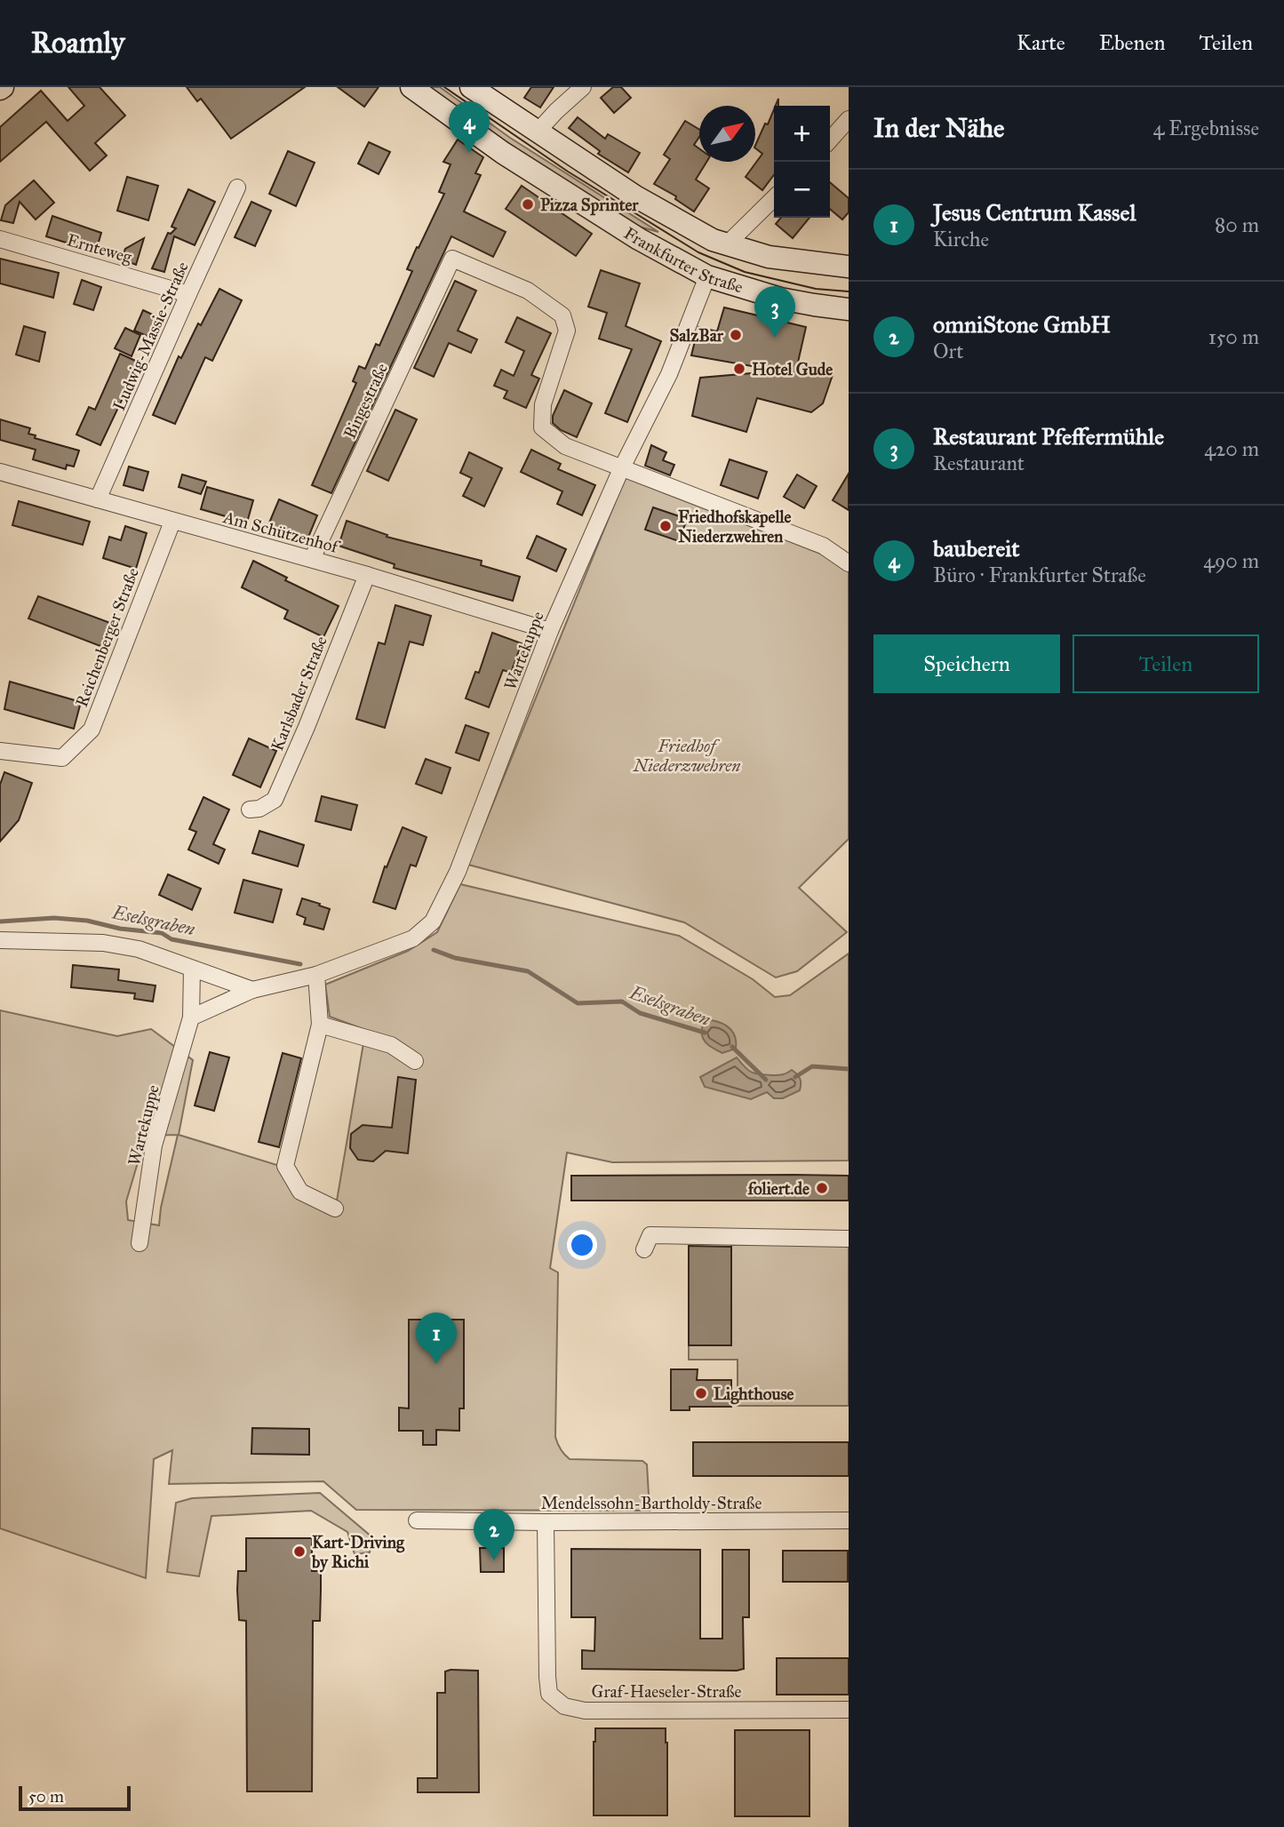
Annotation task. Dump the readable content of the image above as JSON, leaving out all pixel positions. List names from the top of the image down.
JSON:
{
  "streets": {
    "main road": ["Frankfurter Straße"],
    "street": [
      "Ernteweg",
      "Ludwig-Massie-Straße",
      "Bingestraße",
      "Am Schützenhof",
      "Reichenberger Straße",
      "Wartekuppe",
      "Karlsbader Straße",
      "Mendelssohn-Bartholdy-Straße",
      "Graf-Haeseler-Straße"
    ]
  },
  "crossings": [
    ["Ernteweg", "Ludwig-Massie-Straße"],
    ["Frankfurter Straße", "Wartekuppe"],
    ["Ludwig-Massie-Straße", "Am Schützenhof"],
    ["Bingestraße", "Am Schützenhof"],
    ["Bingestraße", "Wartekuppe"],
    ["Am Schützenhof", "Reichenberger Straße"],
    ["Am Schützenhof", "Wartekuppe"],
    ["Am Schützenhof", "Karlsbader Straße"],
    ["Mendelssohn-Bartholdy-Straße", "Graf-Haeseler-Straße"]
  ],
  "water": ["Eselsgraben"],
  "parks": ["Friedhof Niederzwehren"],
  "places": [
    "Pizza Sprinter",
    "SalzBar",
    "Hotel Gude",
    "Friedhofskapelle Niederzwehren",
    "foliert.de",
    "Lighthouse",
    "Kart-Driving by Richi"
  ],
  "scale_bar": "50 m",
  "north": "top right",
  "page": {
    "header": "Roamly",
    "nav": ["Karte", "Ebenen", "Teilen"],
    "heading": ["In der Nähe", "4 Ergebnisse"],
    "pins": [
      "4",
      "3",
      "1",
      "2"
    ],
    "map_buttons": ["+", "−"],
    "list": [
      {
        "mark": "1",
        "name": "Jesus Centrum Kassel",
        "note": "Kirche",
        "value": "80 m"
      },
      {
        "mark": "2",
        "name": "omniStone GmbH",
        "note": "Ort",
        "value": "150 m"
      },
      {
        "mark": "3",
        "name": "Restaurant Pfeffermühle",
        "note": "Restaurant",
        "value": "420 m"
      },
      {
        "mark": "4",
        "name": "baubereit",
        "note": "Büro · Frankfurter Straße",
        "value": "490 m"
      }
    ],
    "buttons": ["Speichern", "Teilen"],
    "scale": "50 m"
  }
}
